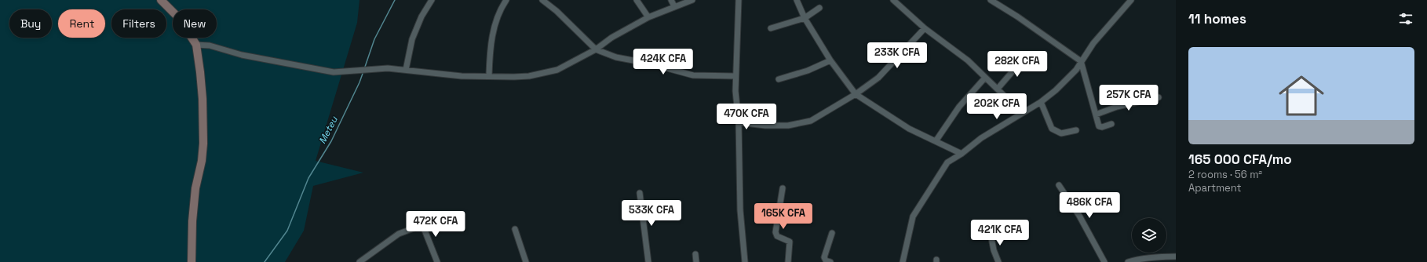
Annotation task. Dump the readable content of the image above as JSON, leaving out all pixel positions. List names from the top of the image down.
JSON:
{
  "water": ["Meteu"],
  "page": {
    "heading": "11 homes",
    "chip": [
      "Buy",
      "Rent",
      "Filters",
      "New"
    ],
    "list": [
      {
        "name": "165 000 CFA/mo",
        "note": "2 rooms · 56 m² · Apartment"
      }
    ],
    "price": [
      "233K CFA",
      "424K CFA",
      "282K CFA",
      "257K CFA",
      "202K CFA",
      "470K CFA",
      "486K CFA",
      "533K CFA",
      "165K CFA",
      "472K CFA",
      "421K CFA"
    ]
  }
}
